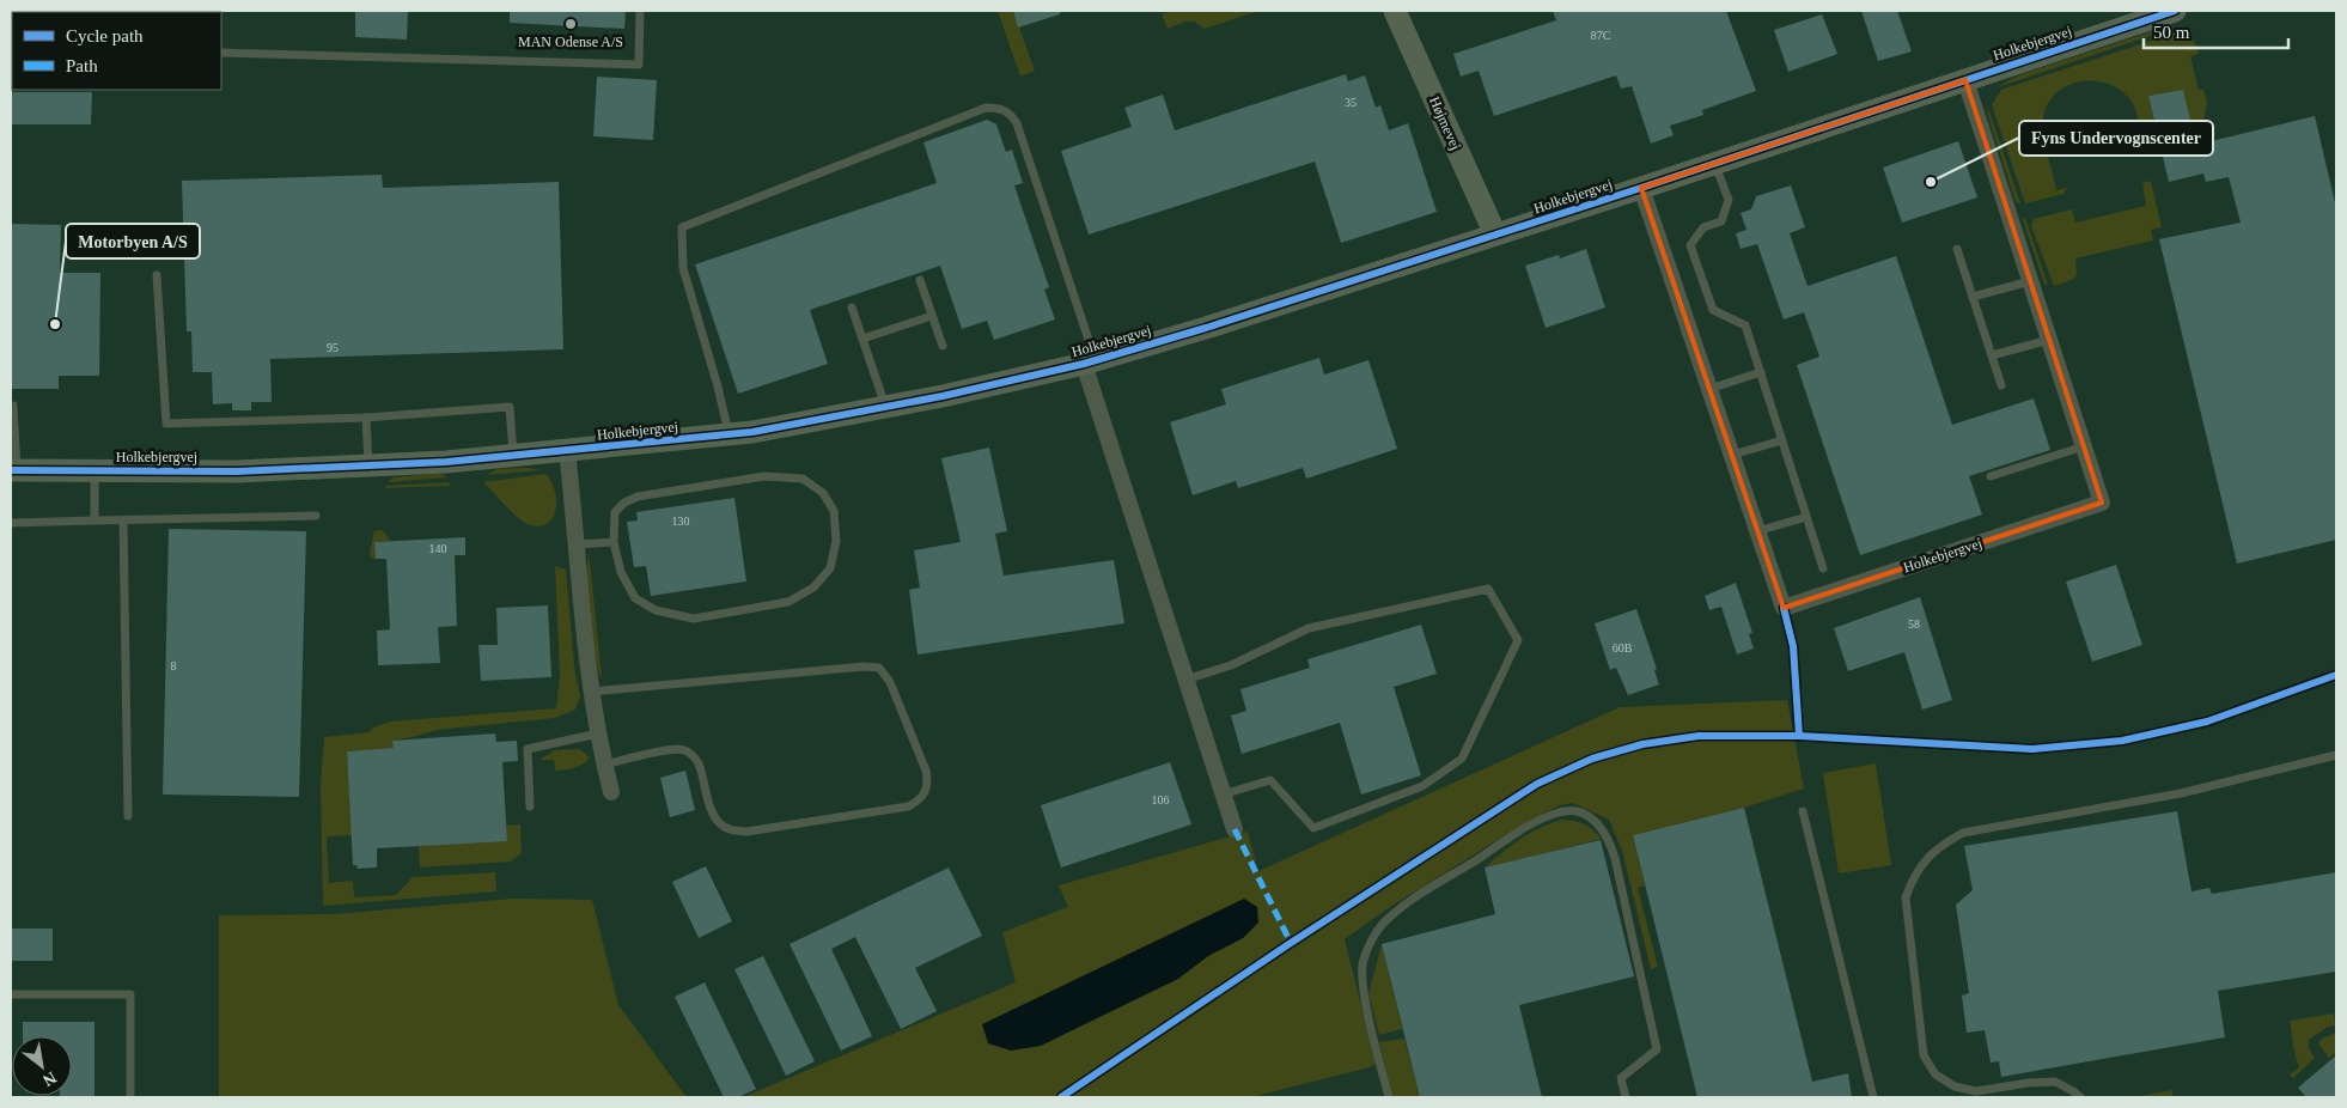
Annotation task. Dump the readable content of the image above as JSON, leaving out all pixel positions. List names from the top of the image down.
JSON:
{
  "streets": {
    "street": ["Holkebjergvej", "Højmevej"]
  },
  "crossings": [
    ["Holkebjergvej", "Højmevej"]
  ],
  "places": ["MAN Odense A/S", "Fyns Undervognscenter", "Motorbyen A/S"],
  "house_numbers": [
    "87C",
    "35",
    "95",
    "130",
    "140",
    "58",
    "60B",
    "8",
    "106"
  ],
  "legend": ["Cycle path", "Path"],
  "scale_bar": "50 m",
  "north": "bottom right"
}
